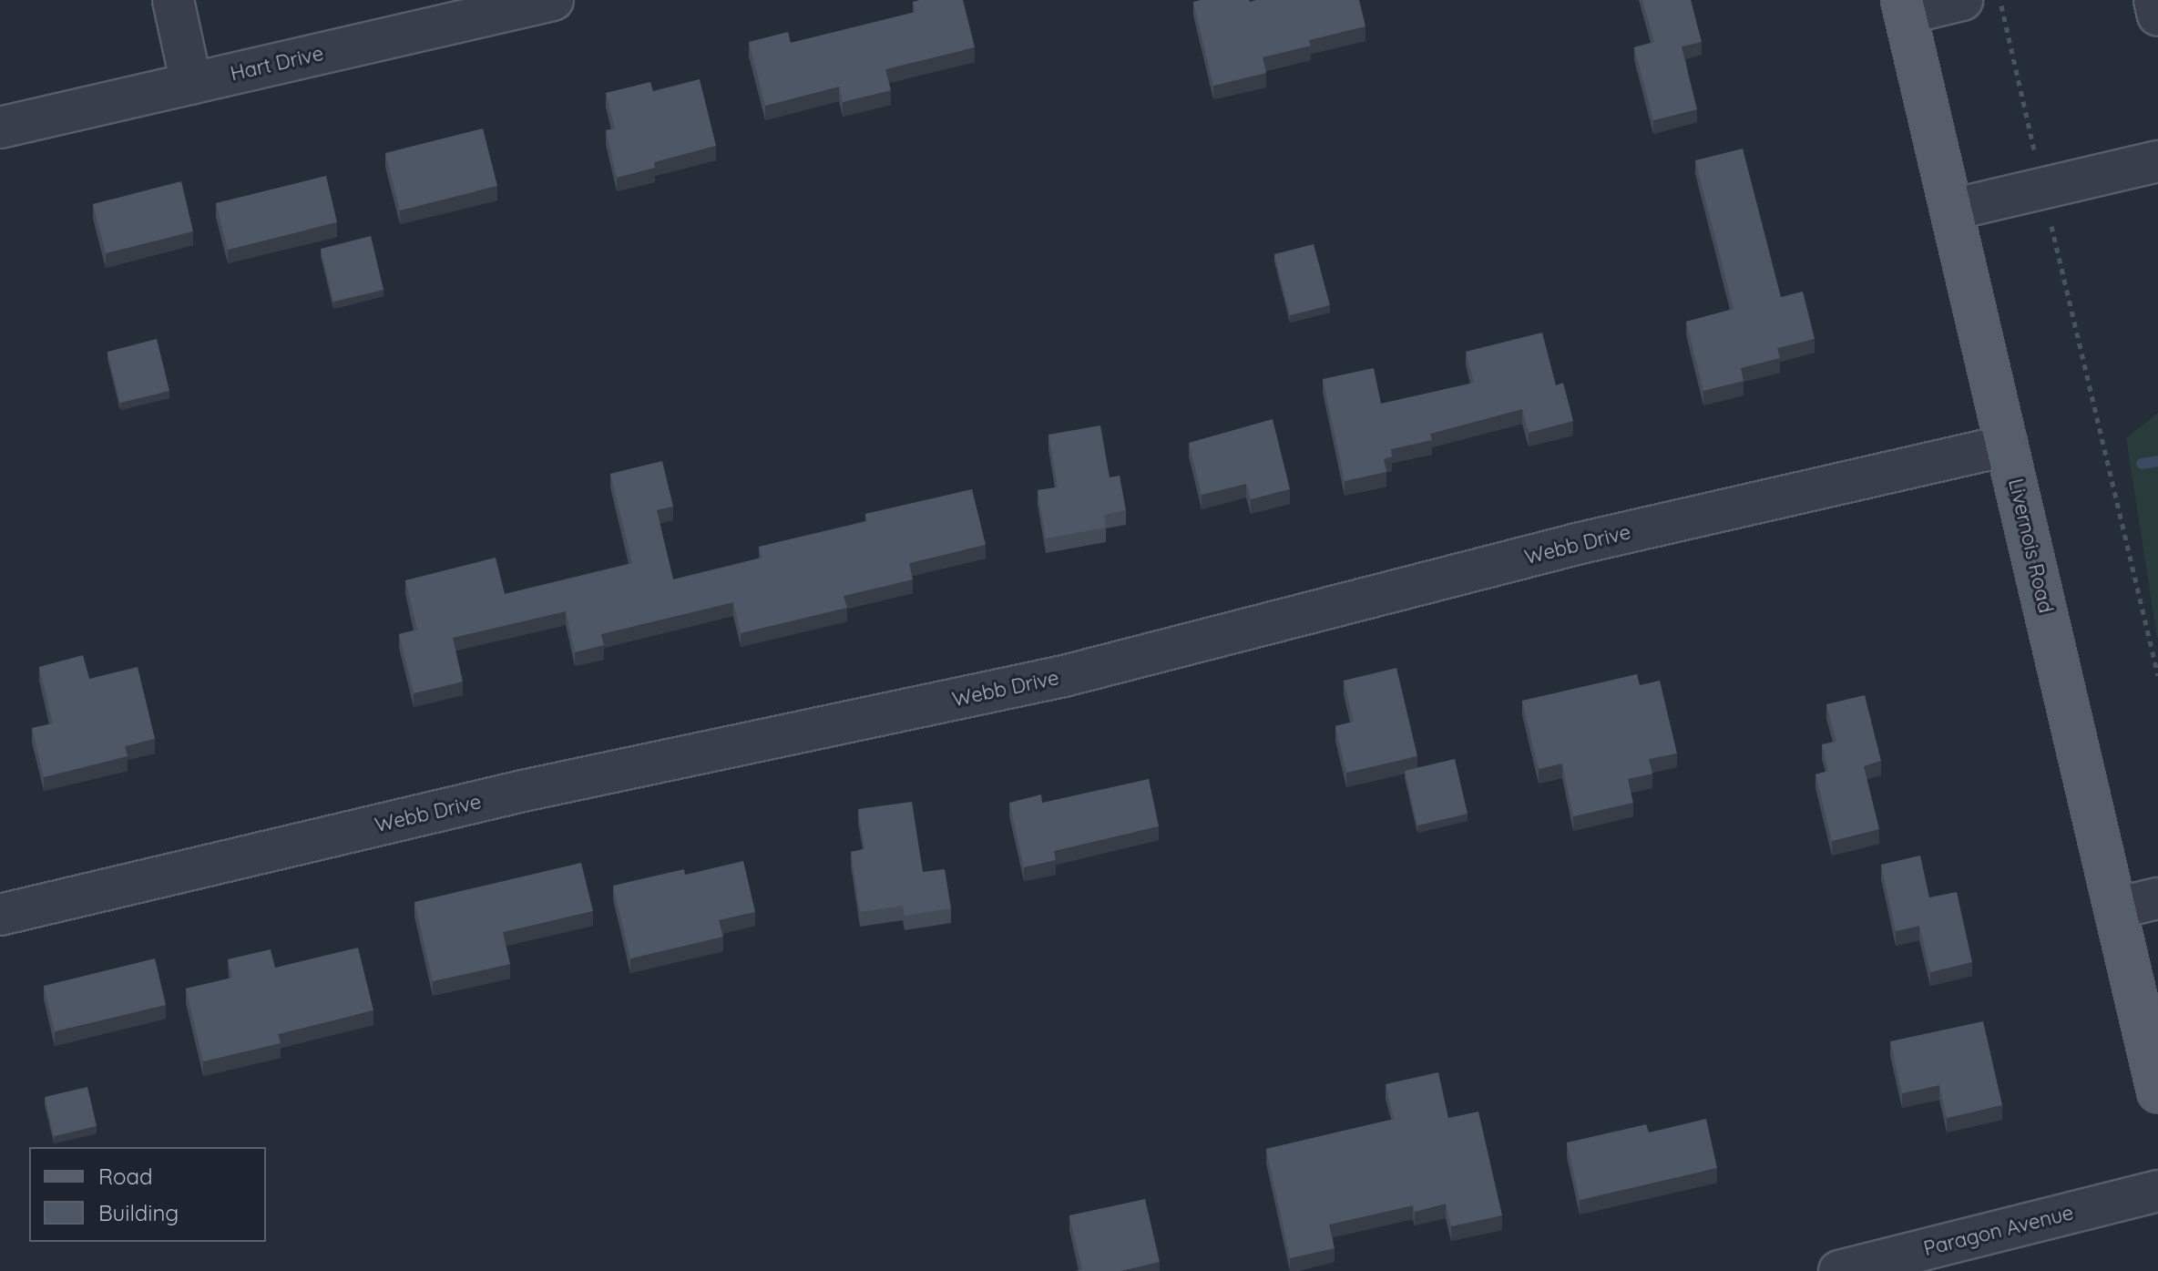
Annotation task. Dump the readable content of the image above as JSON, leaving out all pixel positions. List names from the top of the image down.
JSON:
{
  "streets": {
    "main road": ["Livernois Road"],
    "street": ["Hart Drive", "Webb Drive", "Paragon Avenue"]
  },
  "crossings": [
    ["Webb Drive", "Livernois Road"]
  ],
  "legend": ["Road", "Building"]
}
